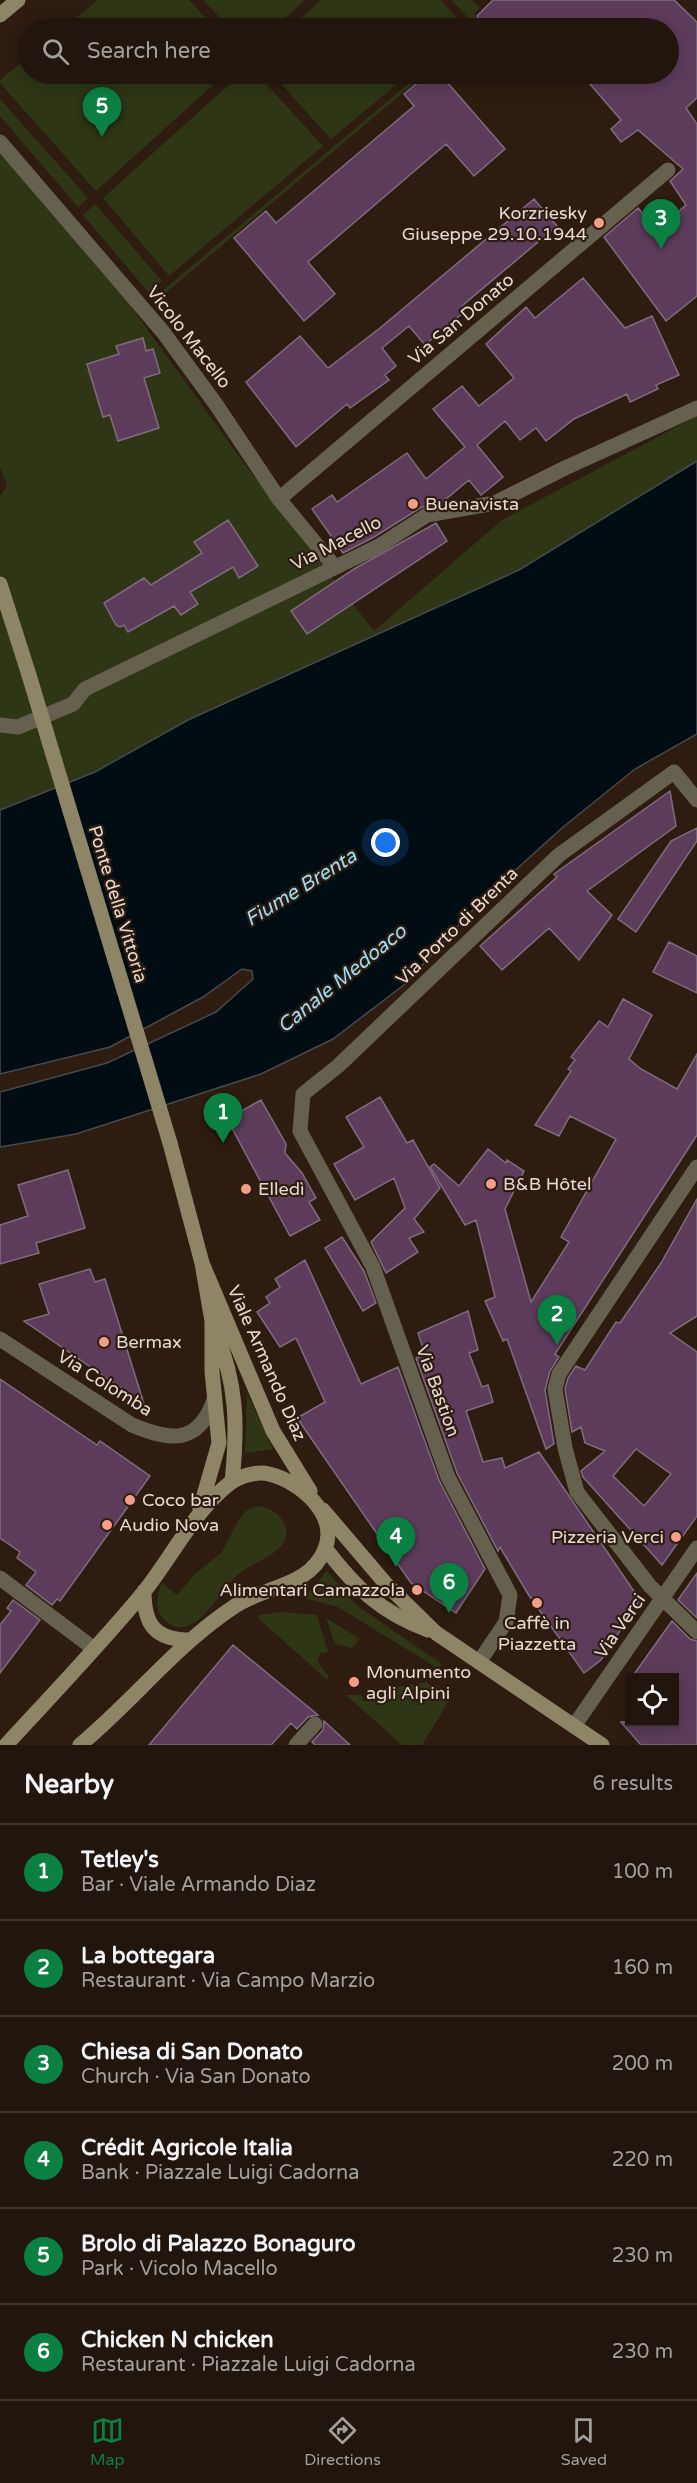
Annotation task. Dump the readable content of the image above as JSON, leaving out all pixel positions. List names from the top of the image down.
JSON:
{
  "streets": {
    "main road": ["Ponte della Vittoria", "Viale Armando Diaz"],
    "street": [
      "Via San Donato",
      "Vicolo Macello",
      "Via Macello",
      "Via Porto di Brenta",
      "Via Colomba",
      "Via Bastion",
      "Via Verci"
    ]
  },
  "crossings": [
    ["Via San Donato", "Vicolo Macello"],
    ["Vicolo Macello", "Via Macello"],
    ["Ponte della Vittoria", "Viale Armando Diaz"],
    ["Via Porto di Brenta", "Via Bastion"],
    ["Viale Armando Diaz", "Via Colomba"]
  ],
  "water": ["Fiume Brenta", "Canale Medoaco"],
  "places": [
    "Korzriesky Giuseppe 29.10.1944",
    "Buenavista",
    "B&B Hôtel",
    "Elledì",
    "Bermax",
    "Coco bar",
    "Audio Nova",
    "Pizzeria Verci",
    "Alimentari Camazzola",
    "Caffè in Piazzetta",
    "Monumento agli Alpini"
  ],
  "page": {
    "search": "Search here",
    "pins": [
      "5",
      "3",
      "1",
      "2",
      "4",
      "6"
    ],
    "heading": ["Nearby", "6 results"],
    "list": [
      {
        "mark": "1",
        "name": "Tetley's",
        "note": "Bar · Viale Armando Diaz",
        "value": "100 m"
      },
      {
        "mark": "2",
        "name": "La bottegara",
        "note": "Restaurant · Via Campo Marzio",
        "value": "160 m"
      },
      {
        "mark": "3",
        "name": "Chiesa di San Donato",
        "note": "Church · Via San Donato",
        "value": "200 m"
      },
      {
        "mark": "4",
        "name": "Crédit Agricole Italia",
        "note": "Bank · Piazzale Luigi Cadorna",
        "value": "220 m"
      },
      {
        "mark": "5",
        "name": "Brolo di Palazzo Bonaguro",
        "note": "Park · Vicolo Macello",
        "value": "230 m"
      },
      {
        "mark": "6",
        "name": "Chicken N chicken",
        "note": "Restaurant · Piazzale Luigi Cadorna",
        "value": "230 m"
      }
    ],
    "nav": ["Map", "Directions", "Saved"]
  }
}
